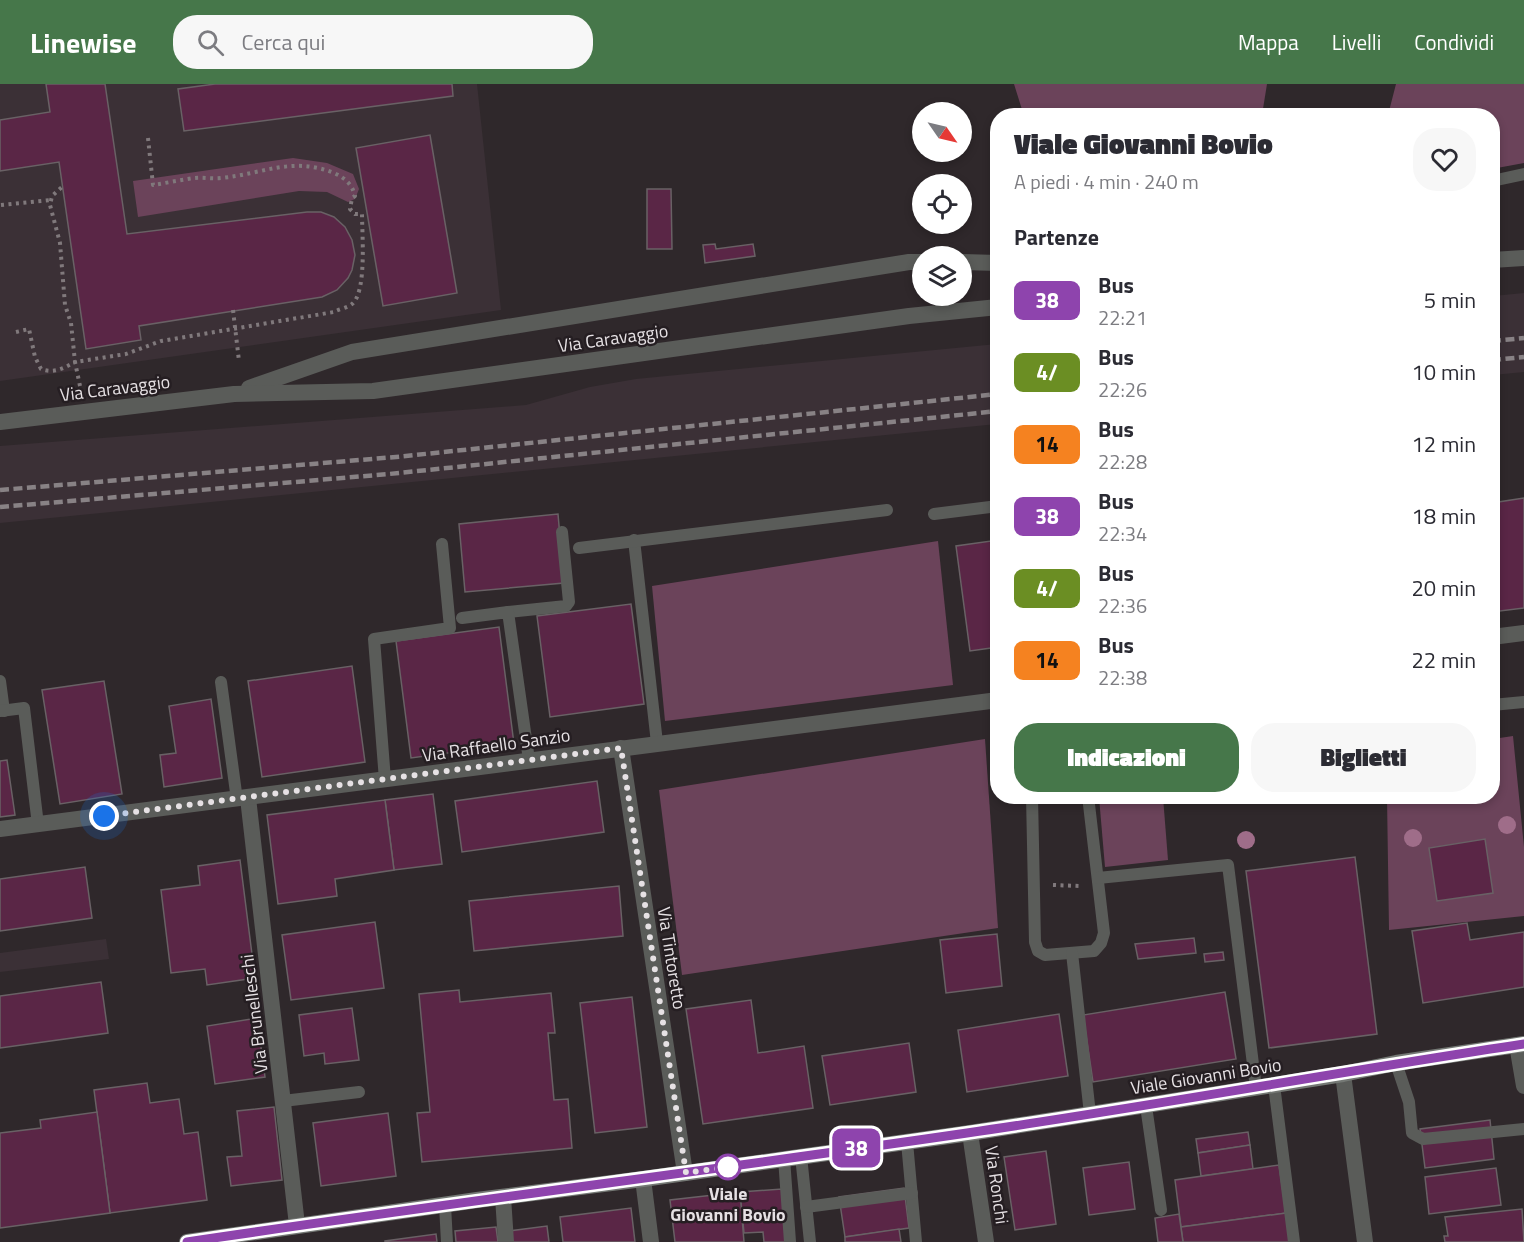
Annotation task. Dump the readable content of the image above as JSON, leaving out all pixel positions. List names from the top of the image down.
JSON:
{
  "streets": {
    "main road": ["Viale Giovanni Bovio"],
    "street": [
      "Via Caravaggio",
      "Via Raffaello Sanzio",
      "Via Tintoretto",
      "Via Brunelleschi",
      "Via Ronchi"
    ]
  },
  "crossings": [
    ["Via Raffaello Sanzio", "Via Tintoretto"],
    ["Via Raffaello Sanzio", "Via Brunelleschi"],
    ["Via Tintoretto", "Viale Giovanni Bovio"],
    ["Via Brunelleschi", "Viale Giovanni Bovio"],
    ["Viale Giovanni Bovio", "Via Ronchi"]
  ],
  "places": ["Viale Giovanni Bovio"],
  "lines": ["bus line 38"],
  "north": "bottom right",
  "page": {
    "header": "Linewise",
    "search": "Cerca qui",
    "nav": ["Mappa", "Livelli", "Condividi"],
    "on_map": "38",
    "heading": [
      ["Viale Giovanni Bovio", "A piedi · 4 min · 240 m"],
      "Partenze"
    ],
    "list": [
      {
        "mark": "38",
        "name": "Bus",
        "note": "22:21",
        "value": "5 min"
      },
      {
        "mark": "4/",
        "name": "Bus",
        "note": "22:26",
        "value": "10 min"
      },
      {
        "mark": "14",
        "name": "Bus",
        "note": "22:28",
        "value": "12 min"
      },
      {
        "mark": "38",
        "name": "Bus",
        "note": "22:34",
        "value": "18 min"
      },
      {
        "mark": "4/",
        "name": "Bus",
        "note": "22:36",
        "value": "20 min"
      },
      {
        "mark": "14",
        "name": "Bus",
        "note": "22:38",
        "value": "22 min"
      }
    ],
    "buttons": ["Indicazioni", "Biglietti"]
  }
}
